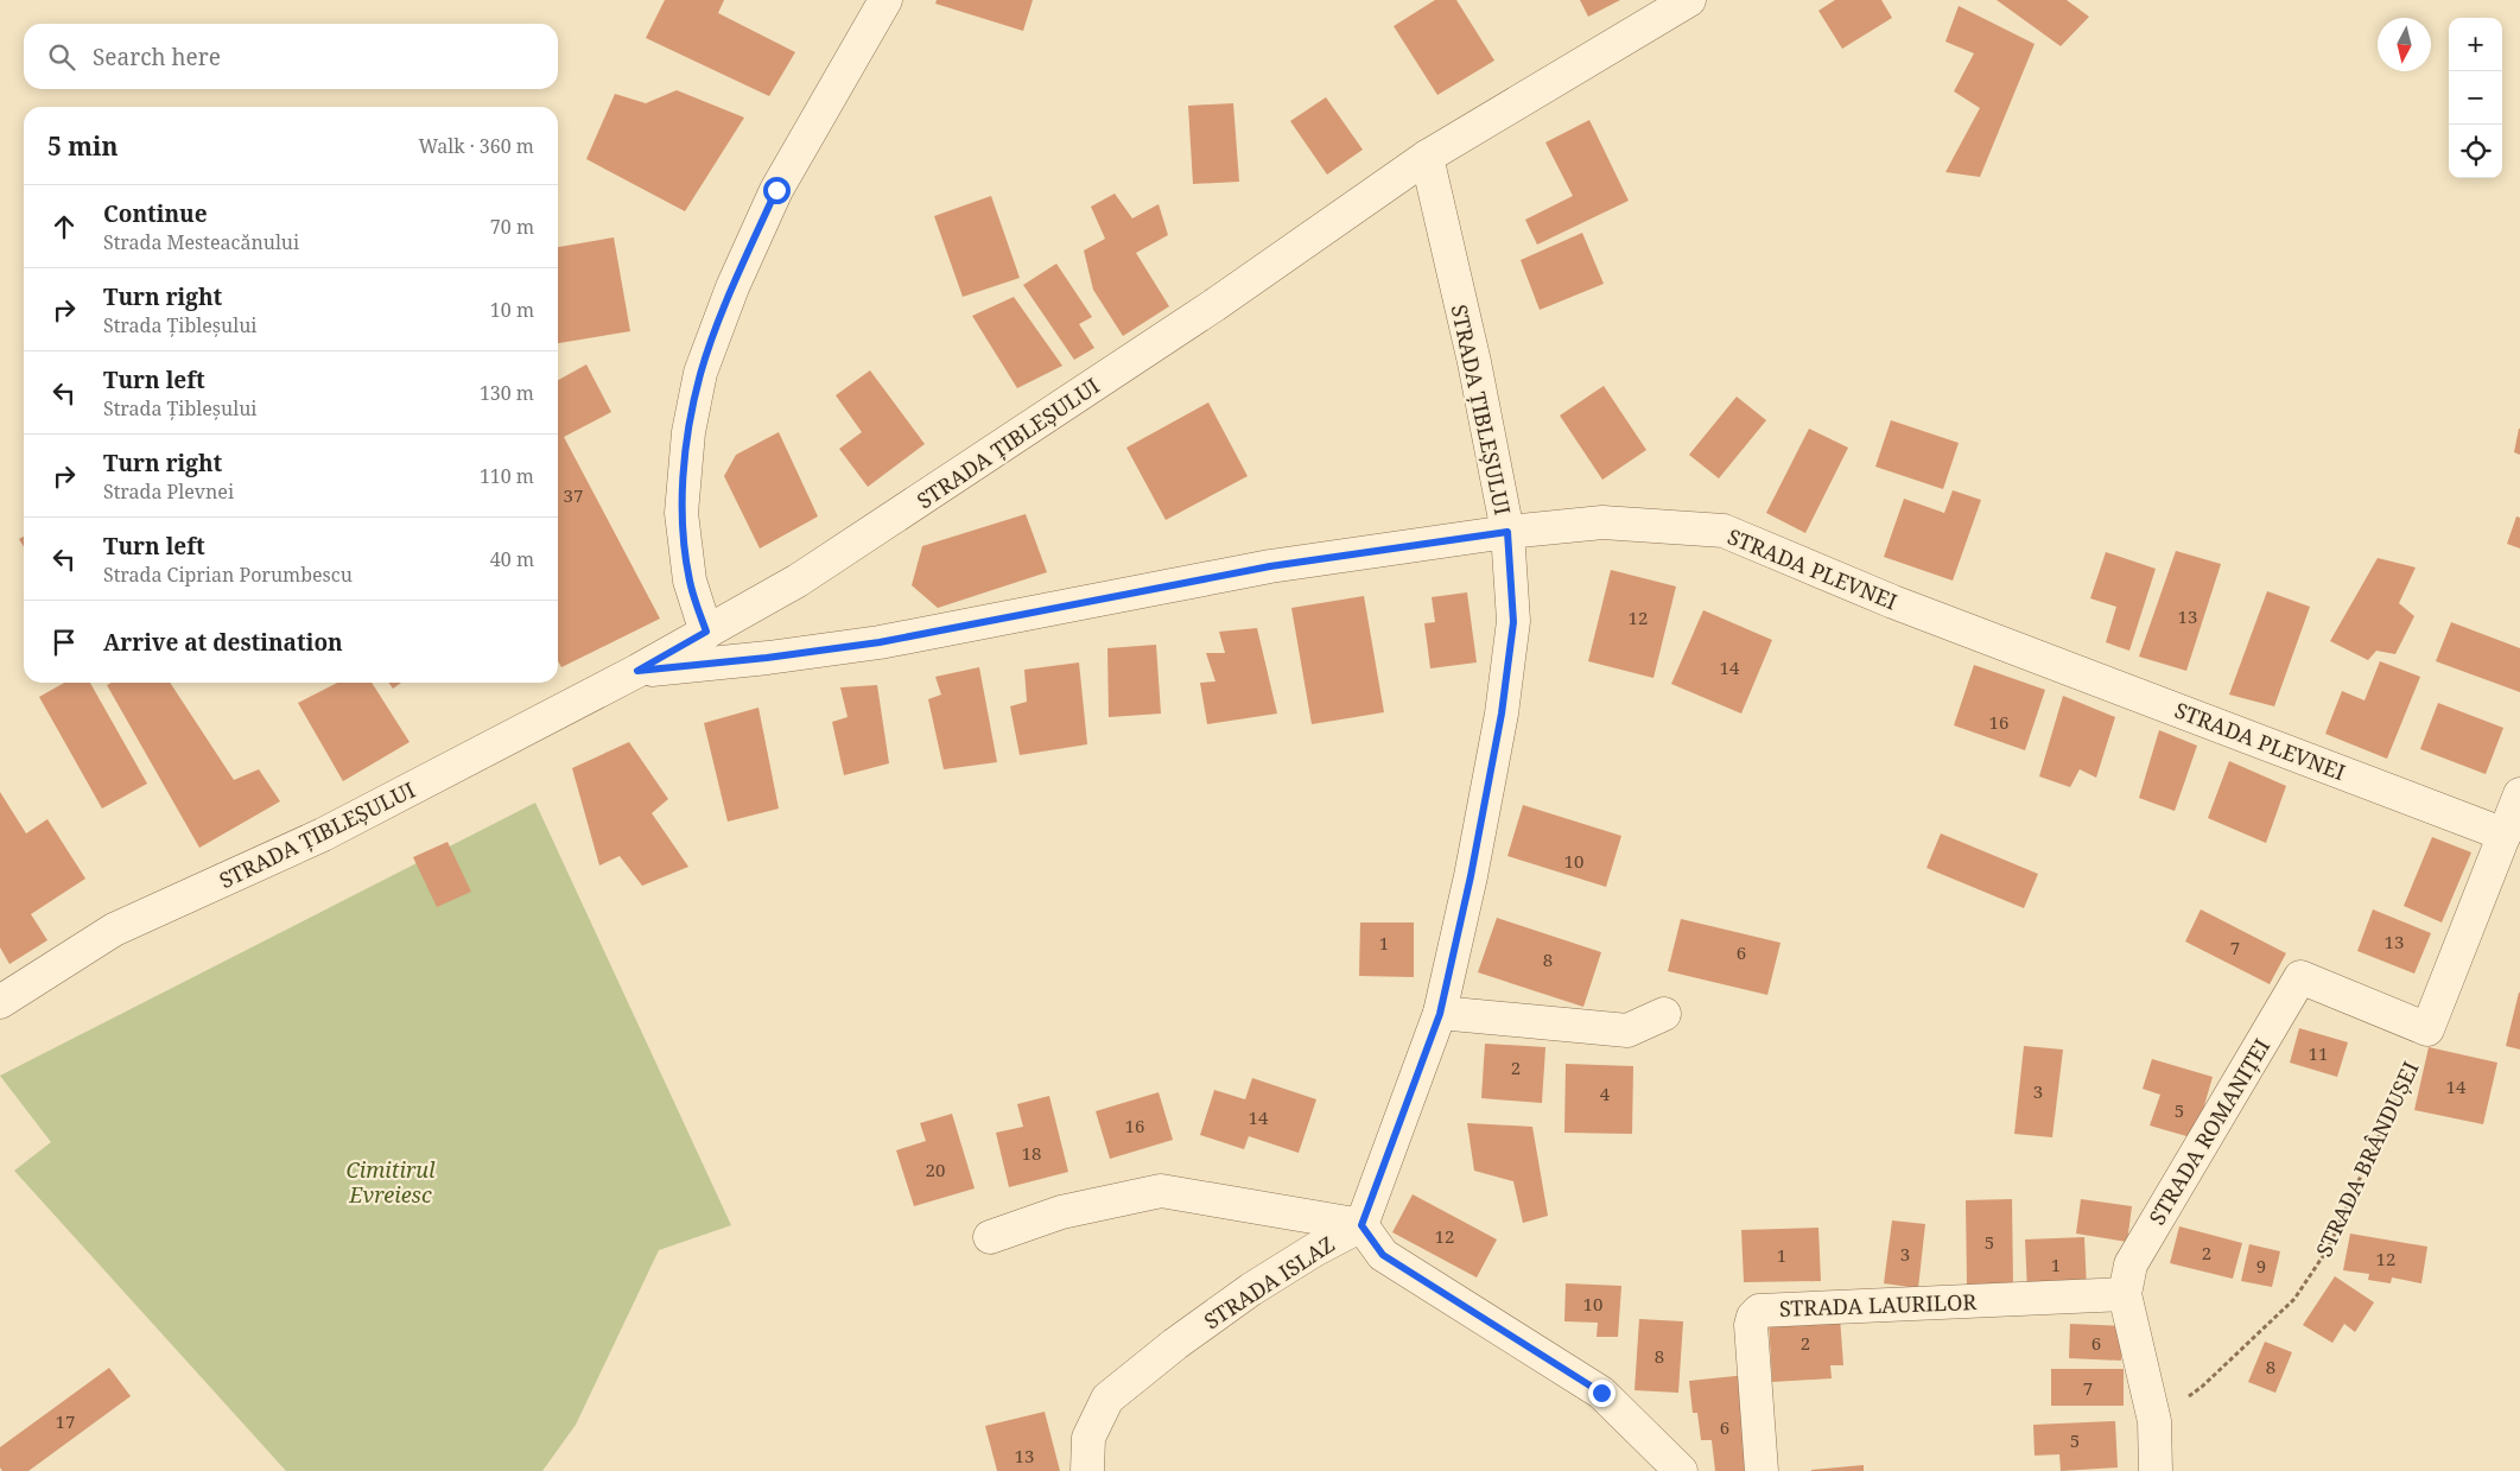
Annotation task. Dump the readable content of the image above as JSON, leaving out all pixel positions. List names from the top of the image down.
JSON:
{
  "streets": {
    "street": [
      "STRADA ȚIBLEȘULUI",
      "STRADA PLEVNEI",
      "STRADA ROMANIȚEI",
      "STRADA ISLAZ",
      "STRADA LAURILOR"
    ],
    "path": ["STRADA BRÂNDUȘEI"]
  },
  "crossings": [
    ["STRADA ȚIBLEȘULUI", "STRADA PLEVNEI"],
    ["STRADA ROMANIȚEI", "STRADA BRÂNDUȘEI"],
    ["STRADA ROMANIȚEI", "STRADA LAURILOR"]
  ],
  "parks": ["Cimitirul Evreiesc"],
  "house_numbers": [
    "37",
    "13",
    "12",
    "14",
    "16",
    "10",
    "13",
    "1",
    "7",
    "6",
    "8",
    "11",
    "2",
    "14",
    "3",
    "4",
    "5",
    "14",
    "16",
    "18",
    "20",
    "12",
    "5",
    "2",
    "3",
    "1",
    "12",
    "1",
    "9",
    "10",
    "2",
    "6",
    "8",
    "8",
    "7",
    "17",
    "6",
    "5",
    "13"
  ],
  "north": "bottom",
  "page": {
    "map_buttons": ["+", "−"],
    "search": "Search here",
    "heading": ["5 min", "Walk · 360 m"],
    "list": [
      ["Continue", "Strada Mesteacănului", "70 m"],
      ["Turn right", "Strada Țibleșului", "10 m"],
      ["Turn left", "Strada Țibleșului", "130 m"],
      ["Turn right", "Strada Plevnei", "110 m"],
      ["Turn left", "Strada Ciprian Porumbescu", "40 m"],
      "Arrive at destination"
    ]
  }
}
